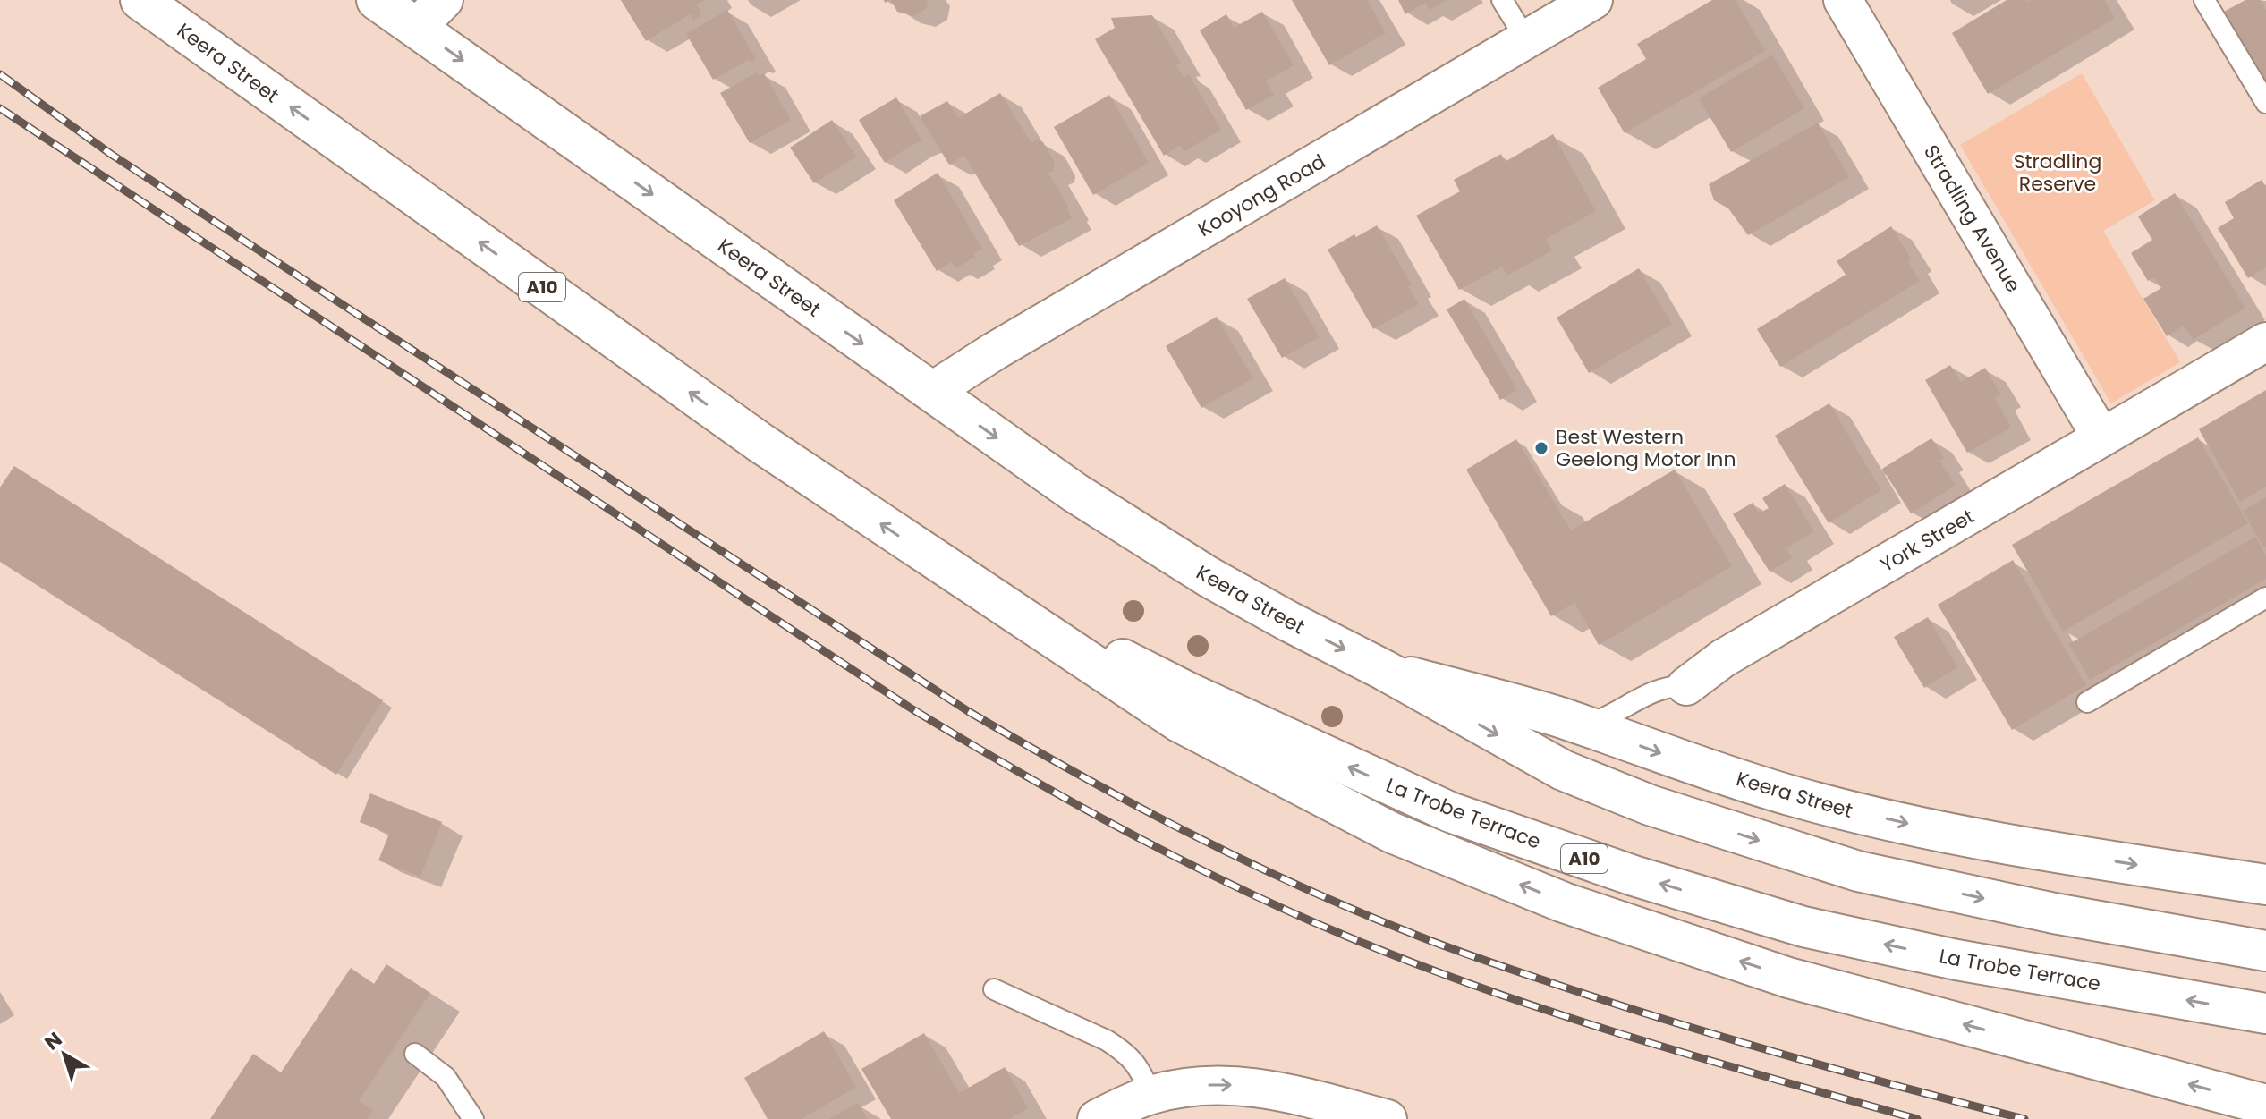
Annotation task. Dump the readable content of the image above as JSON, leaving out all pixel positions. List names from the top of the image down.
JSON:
{
  "streets": {
    "main road": ["Keera Street", "A10", "La Trobe Terrace"],
    "street": ["Kooyong Road", "Stradling Avenue", "York Street"]
  },
  "crossings": [
    ["Keera Street", "Kooyong Road"],
    ["Keera Street", "York Street"],
    ["Keera Street", "La Trobe Terrace"],
    ["Stradling Avenue", "York Street"]
  ],
  "parks": ["Stradling Reserve"],
  "places": ["Best Western Geelong Motor Inn"],
  "north": "top left"
}
